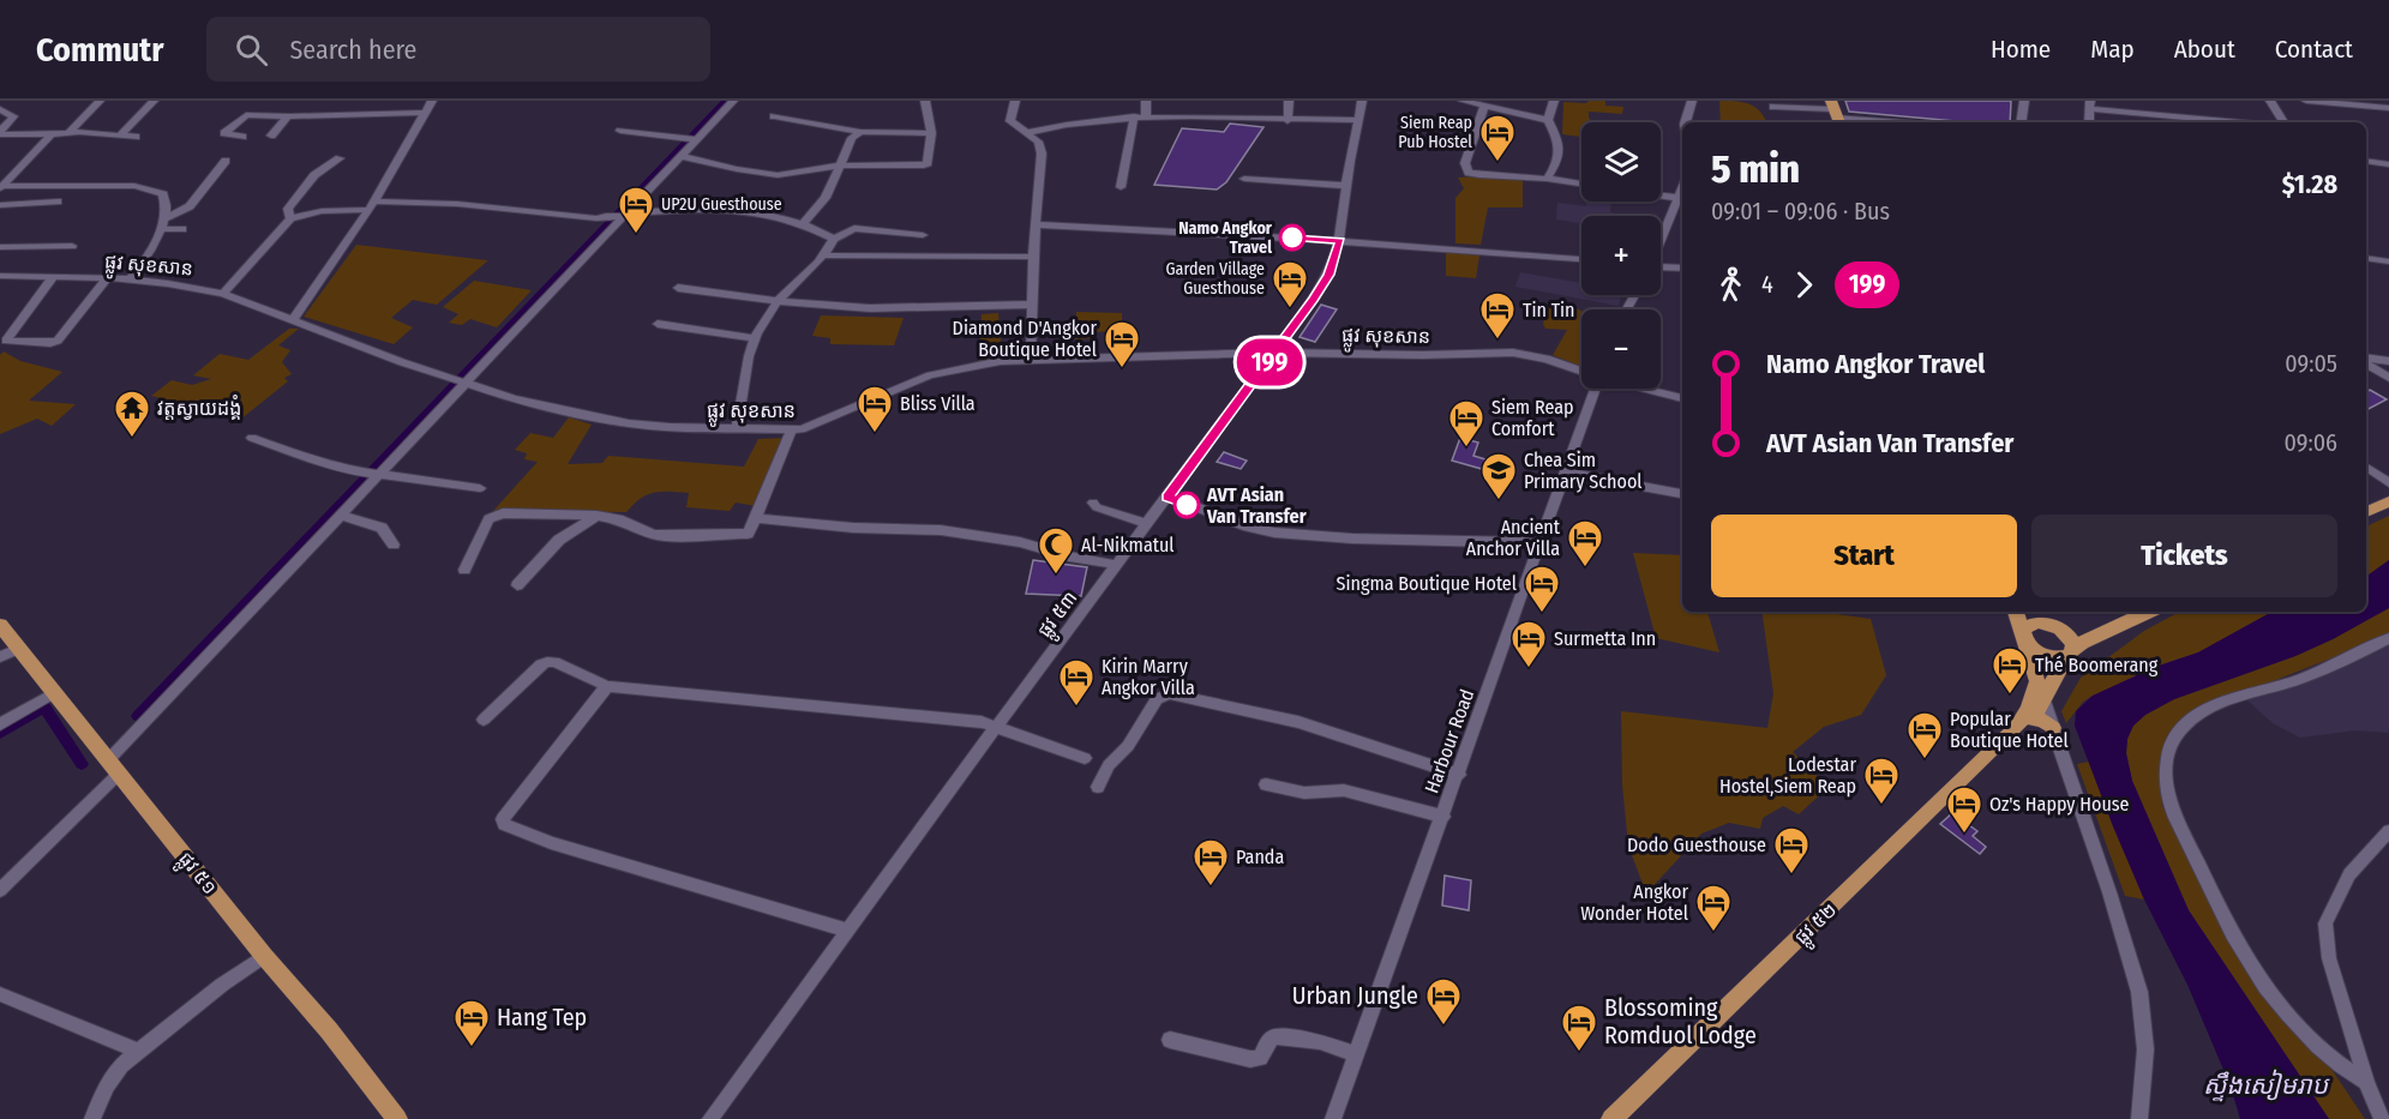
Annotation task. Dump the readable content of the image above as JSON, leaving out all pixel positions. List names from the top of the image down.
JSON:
{
  "streets": {
    "main road": ["ផ្លូវ ៥១", "ផ្លូវ ៥២"],
    "street": ["ផ្លូវ សុខសាន", "ផ្លូវ ៥៣", "Harbour Road"]
  },
  "crossings": [
    ["ផ្លូវ សុខសាន", "ផ្លូវ ៥៣"]
  ],
  "water": ["ស្ទឹងសៀមរាប"],
  "places": {
    "hotel": [
      "Siem Reap Pub Hostel",
      "UP2U Guesthouse",
      "Garden Village Guesthouse",
      "Tin Tin",
      "Diamond D'Angkor Boutique Hotel",
      "Bliss Villa",
      "Siem Reap Comfort",
      "Ancient Anchor Villa",
      "Singma Boutique Hotel",
      "Surmetta Inn",
      "Thé Boomerang",
      "Kirin Marry Angkor Villa",
      "Popular Boutique Hotel",
      "Lodestar Hostel,Siem Reap",
      "Oz's Happy House",
      "Dodo Guesthouse",
      "Panda",
      "Angkor Wonder Hotel",
      "Urban Jungle",
      "Hang Tep",
      "Blossoming Romduol Lodge"
    ],
    "other": ["Namo Angkor Travel", "AVT Asian Van Transfer"],
    "temple": ["វត្តស្វាយដង្គំ"],
    "school or university": ["Chea Sim Primary School"],
    "mosque": ["Al-Nikmatul"]
  },
  "lines": ["bus line 199"],
  "page": {
    "header": "Commutr",
    "search": "Search here",
    "nav": [
      "Home",
      "Map",
      "About",
      "Contact"
    ],
    "on_map": "199",
    "map_buttons": ["+", "−"],
    "heading": ["5 min", "09:01 – 09:06 · Bus", "$1.28"],
    "legs": ["4", "199"],
    "list": [
      {
        "name": "Namo Angkor Travel",
        "value": "09:05"
      },
      {
        "name": "AVT Asian Van Transfer",
        "value": "09:06"
      }
    ],
    "buttons": ["Start", "Tickets"]
  }
}
